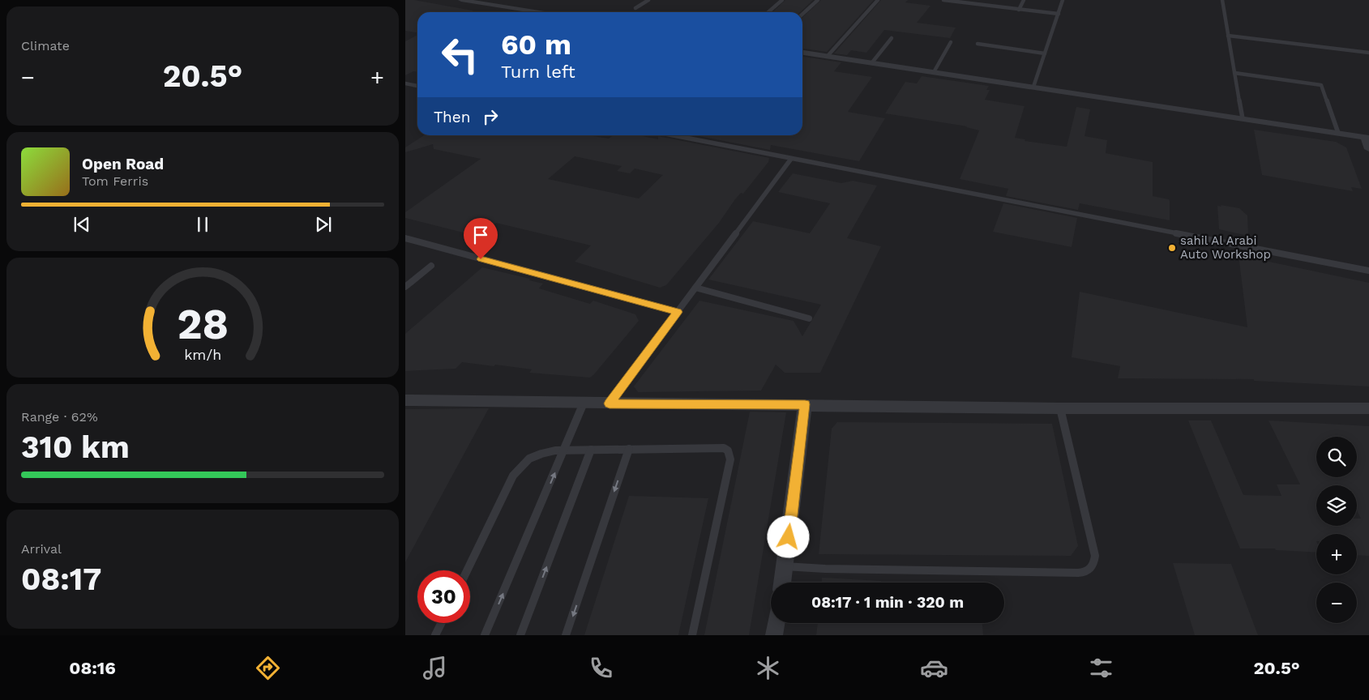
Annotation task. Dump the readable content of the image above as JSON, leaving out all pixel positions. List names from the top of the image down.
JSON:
{
  "places": ["sahil Al Arabi Auto Workshop"],
  "page": {
    "tile": [
      "Climate",
      ["Range · 62%", "310 km"],
      ["Arrival", "08:17"]
    ],
    "turn": ["60 m", "Turn left"],
    "heat": ["−", "20.5°", "+"],
    "then": "Then",
    "song": ["Open Road", "Tom Ferris"],
    "map_buttons": ["+", "−"],
    "limit": "30",
    "trip": "08:17 · 1 min · 320 m",
    "tabs": ["08:16", "20.5°"],
    "gauge": ["28", "km/h"]
  }
}
